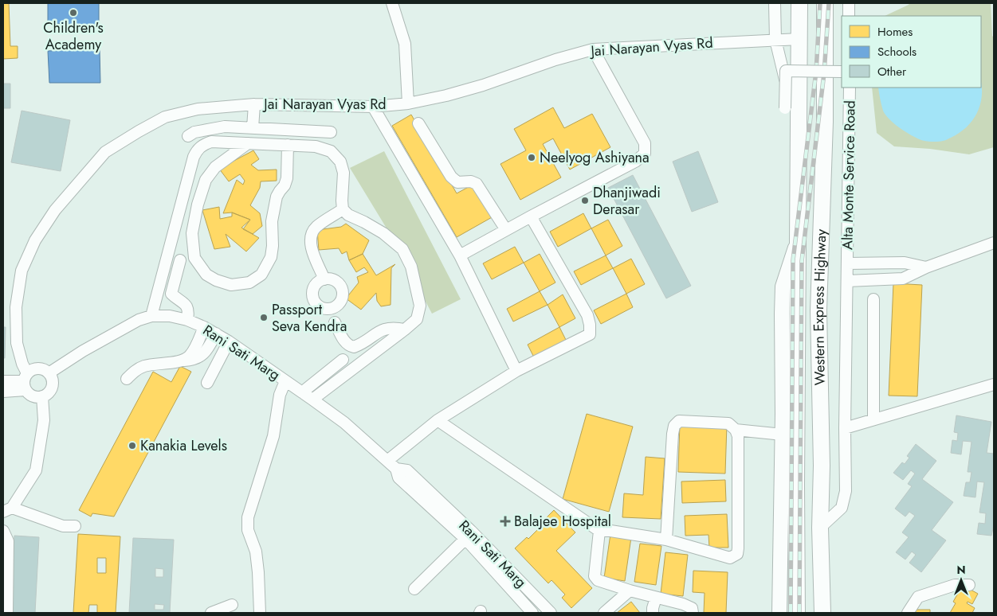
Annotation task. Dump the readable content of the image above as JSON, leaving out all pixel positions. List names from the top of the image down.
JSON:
{
  "streets": {
    "highway": ["Western Express Highway"],
    "street": ["Jai Narayan Vyas Rd", "Alta Monte Service Road", "Rani Sati Marg"]
  },
  "crossings": [
    ["Jai Narayan Vyas Rd", "Western Express Highway"],
    ["Jai Narayan Vyas Rd", "Rani Sati Marg"],
    ["Alta Monte Service Road", "Western Express Highway"]
  ],
  "places": {
    "other": [
      "Children's Academy",
      "Neelyog Ashiyana",
      "Dhanjiwadi Derasar",
      "Passport Seva Kendra",
      "Kanakia Levels"
    ],
    "health": ["Balajee Hospital"]
  },
  "legend": ["Homes", "Schools", "Other"],
  "north": "top"
}
